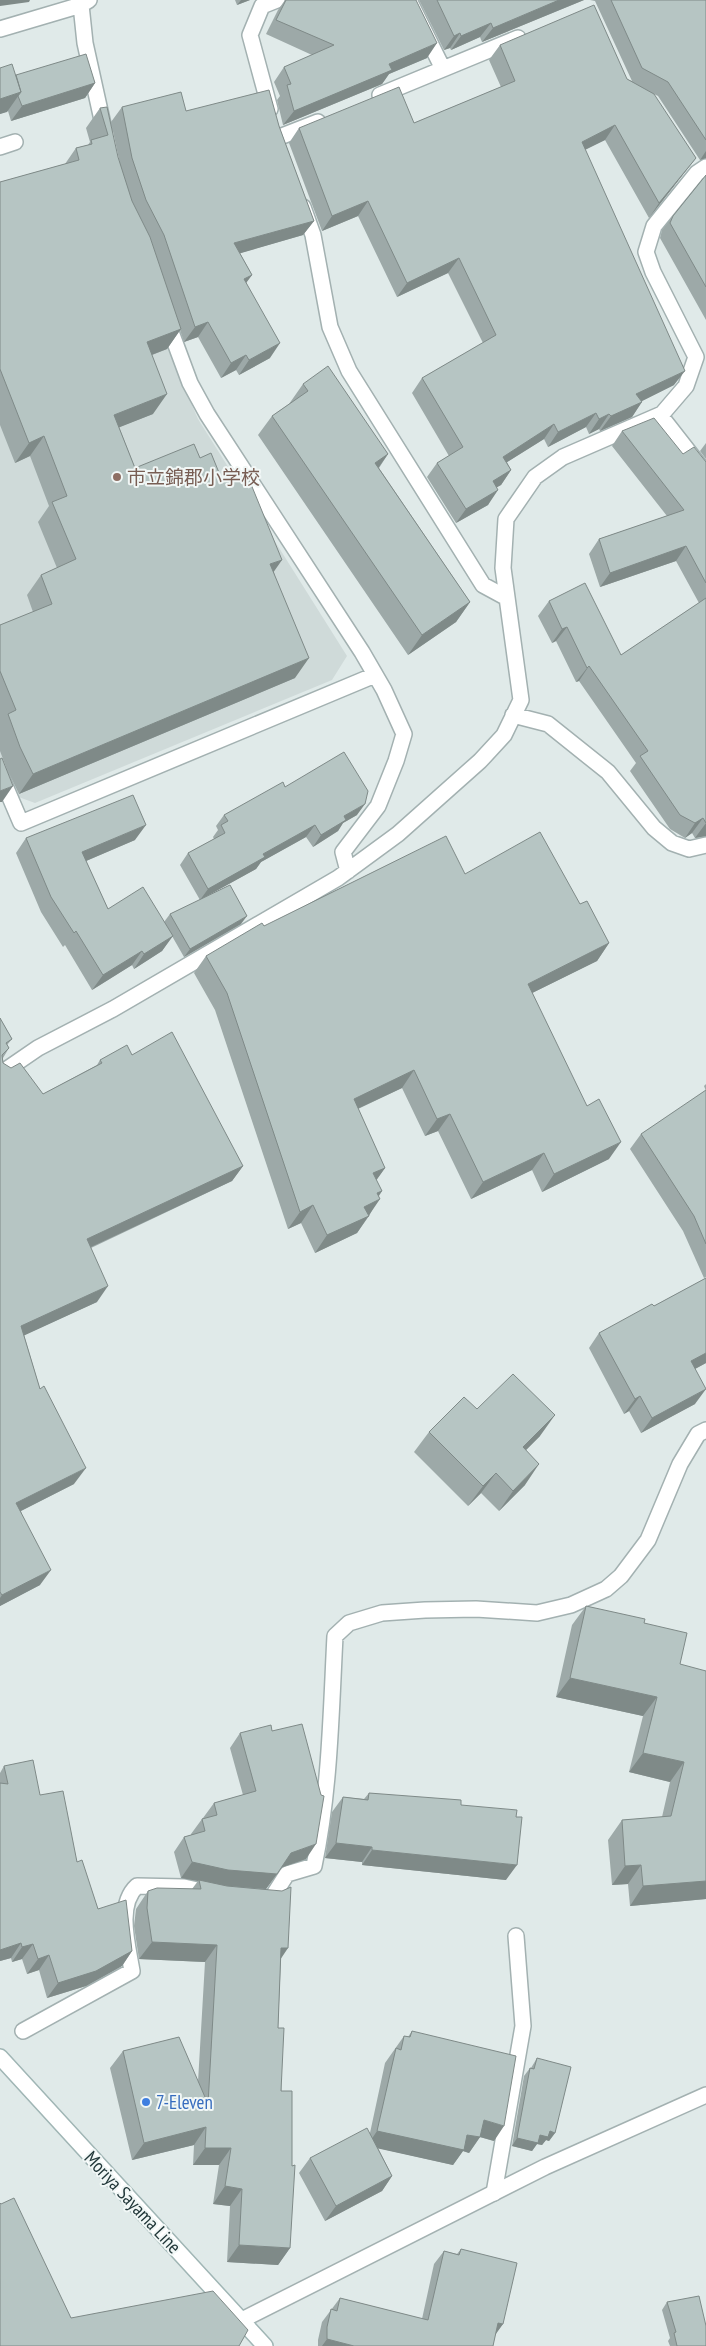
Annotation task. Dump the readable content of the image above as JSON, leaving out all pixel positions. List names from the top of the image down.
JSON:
{
  "streets": {
    "street": ["Moriya Sayama Line"]
  },
  "places": ["市立錦郡小学校", "7-Eleven"]
}
